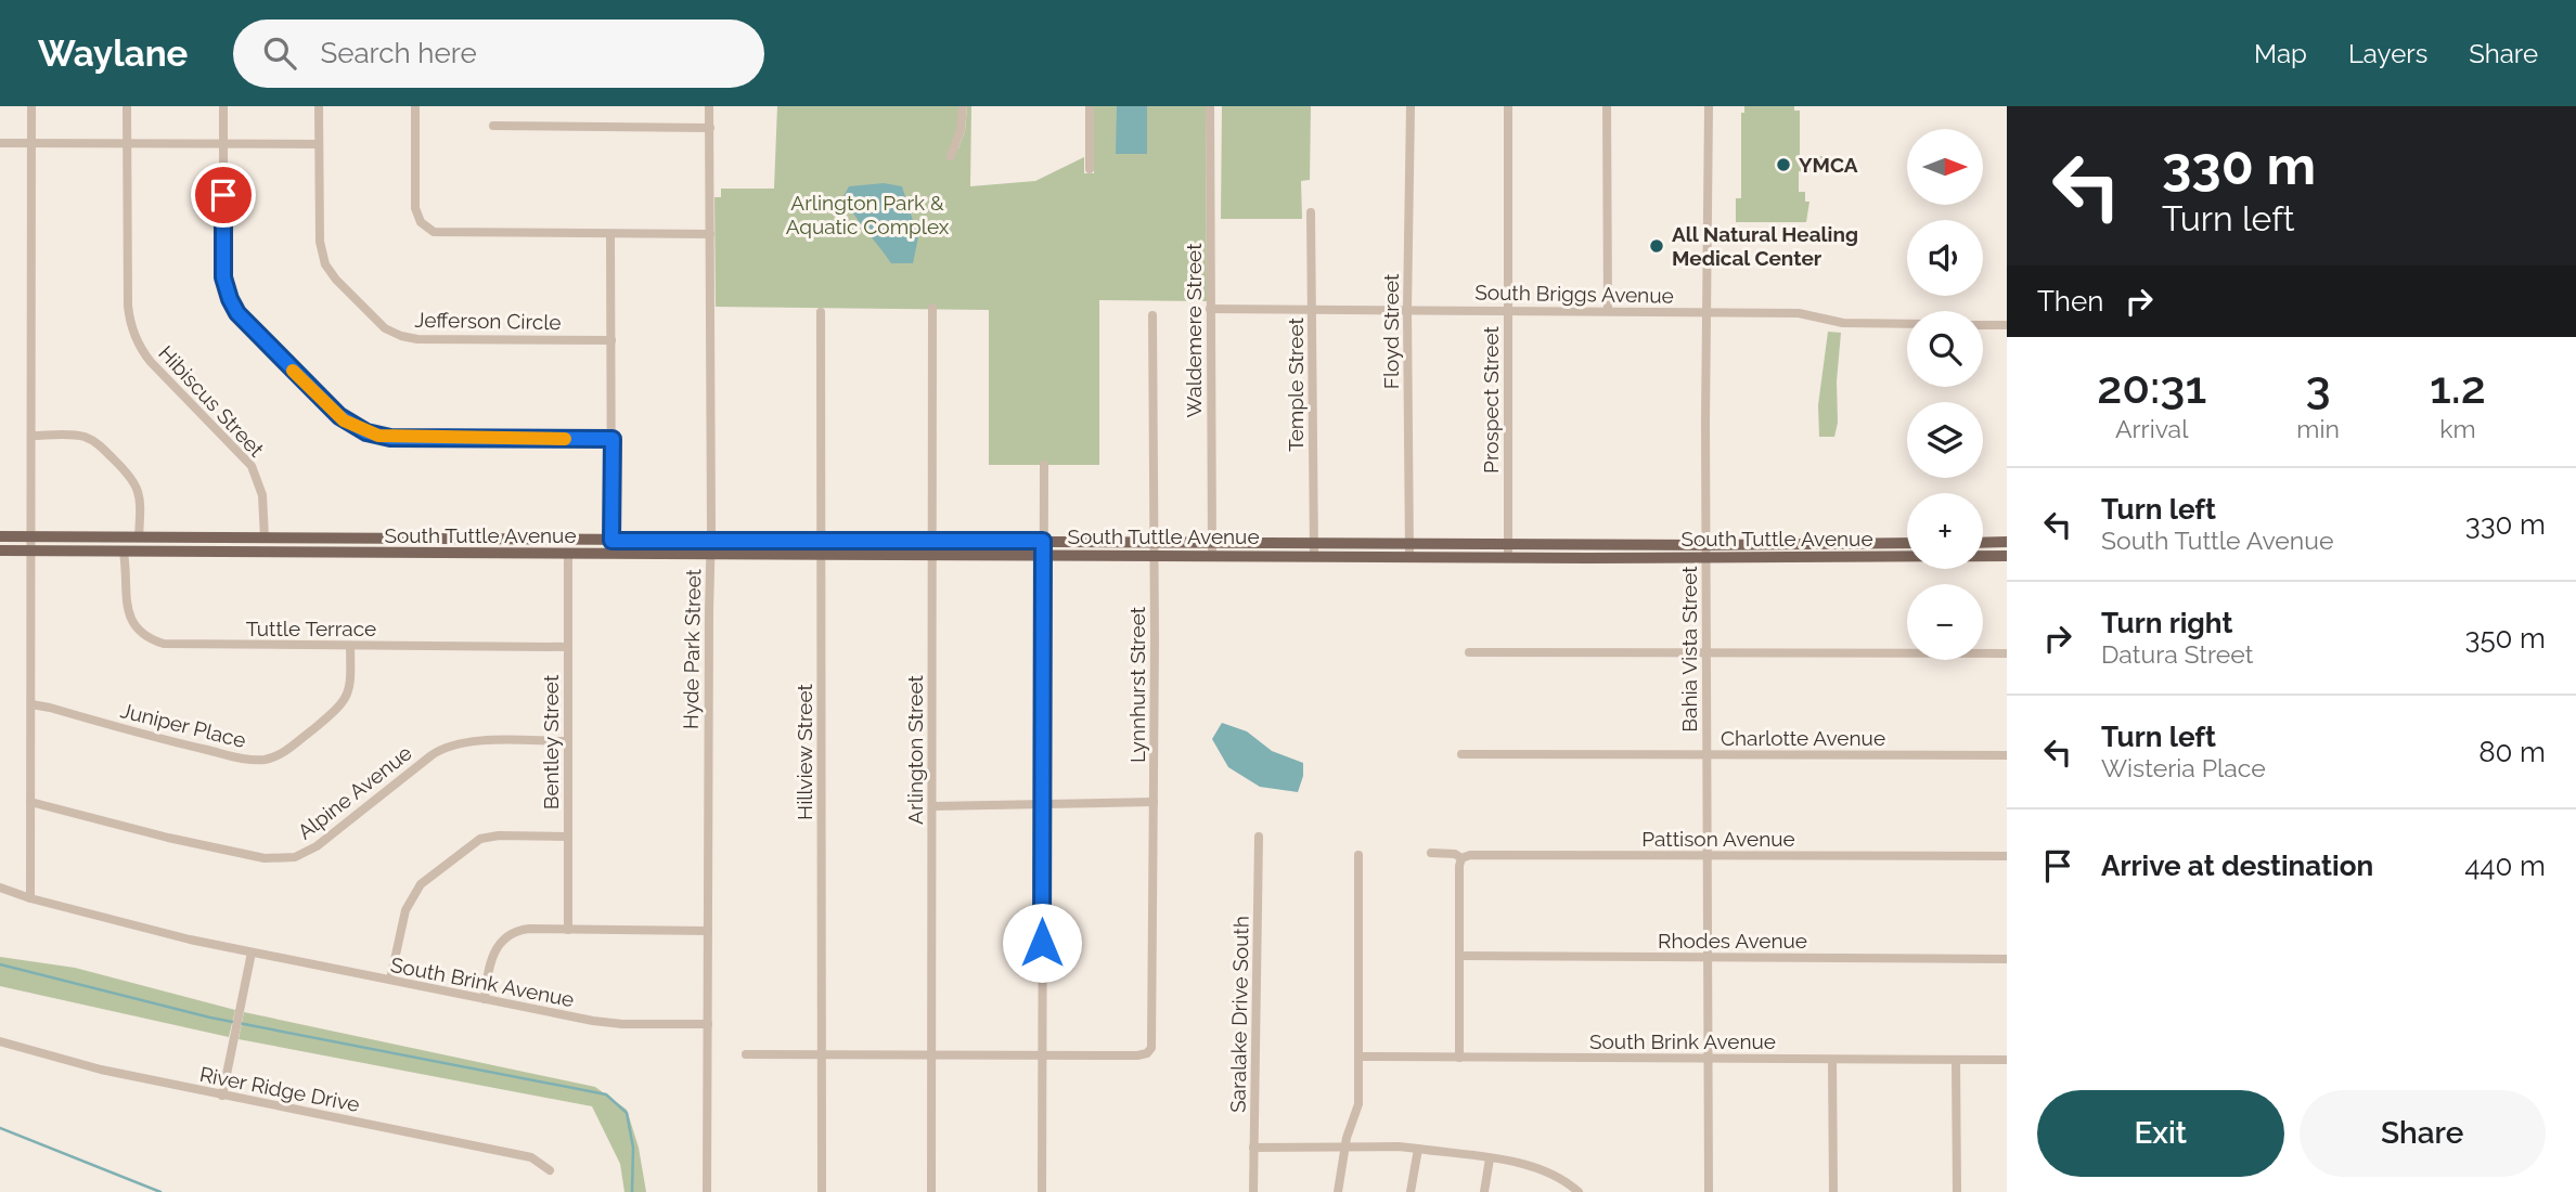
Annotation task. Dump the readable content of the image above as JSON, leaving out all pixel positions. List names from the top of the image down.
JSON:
{
  "streets": {
    "main road": ["South Tuttle Avenue"],
    "street": [
      "South Briggs Avenue",
      "Jefferson Circle",
      "Waldemere Street",
      "Floyd Street",
      "Temple Street",
      "Prospect Street",
      "Hibiscus Street",
      "Tuttle Terrace",
      "Hyde Park Street",
      "Bahia Vista Street",
      "Lynnhurst Street",
      "Juniper Place",
      "Charlotte Avenue",
      "Bentley Street",
      "Arlington Street",
      "Hillview Street",
      "Alpine Avenue",
      "Pattison Avenue",
      "Rhodes Avenue",
      "South Brink Avenue",
      "Saralake Drive South",
      "River Ridge Drive"
    ]
  },
  "crossings": [
    ["South Briggs Avenue", "Waldemere Street"],
    ["South Briggs Avenue", "Floyd Street"],
    ["South Briggs Avenue", "Temple Street"],
    ["South Briggs Avenue", "Prospect Street"],
    ["South Briggs Avenue", "Bahia Vista Street"],
    ["Waldemere Street", "South Tuttle Avenue"],
    ["Floyd Street", "South Tuttle Avenue"],
    ["Temple Street", "South Tuttle Avenue"],
    ["Prospect Street", "South Tuttle Avenue"],
    ["Hibiscus Street", "South Tuttle Avenue"],
    ["South Tuttle Avenue", "Tuttle Terrace"],
    ["South Tuttle Avenue", "Hyde Park Street"],
    ["South Tuttle Avenue", "Bahia Vista Street"],
    ["South Tuttle Avenue", "Lynnhurst Street"],
    ["South Tuttle Avenue", "Bentley Street"],
    ["South Tuttle Avenue", "Arlington Street"],
    ["South Tuttle Avenue", "Hillview Street"],
    ["Tuttle Terrace", "Juniper Place"],
    ["Tuttle Terrace", "Bentley Street"],
    ["Hyde Park Street", "South Brink Avenue"],
    ["Bahia Vista Street", "Charlotte Avenue"],
    ["Bahia Vista Street", "Pattison Avenue"],
    ["Bahia Vista Street", "Rhodes Avenue"],
    ["Bahia Vista Street", "South Brink Avenue"],
    ["Bentley Street", "Alpine Avenue"]
  ],
  "parks": ["Arlington Park & Aquatic Complex"],
  "places": ["YMCA", "All Natural Healing Medical Center"],
  "north": "right",
  "page": {
    "header": "Waylane",
    "search": "Search here",
    "nav": ["Map", "Layers", "Share"],
    "turn": ["330 m", "Turn left"],
    "map_buttons": ["+", "−"],
    "then": "Then",
    "eta": [
      "20:31",
      "Arrival",
      "3",
      "min",
      "1.2",
      "km"
    ],
    "list": [
      {
        "name": "Turn left",
        "note": "South Tuttle Avenue",
        "value": "330 m"
      },
      {
        "name": "Turn right",
        "note": "Datura Street",
        "value": "350 m"
      },
      {
        "name": "Turn left",
        "note": "Wisteria Place",
        "value": "80 m"
      },
      {
        "name": "Arrive at destination",
        "value": "440 m"
      }
    ],
    "buttons": ["Exit", "Share"]
  }
}
